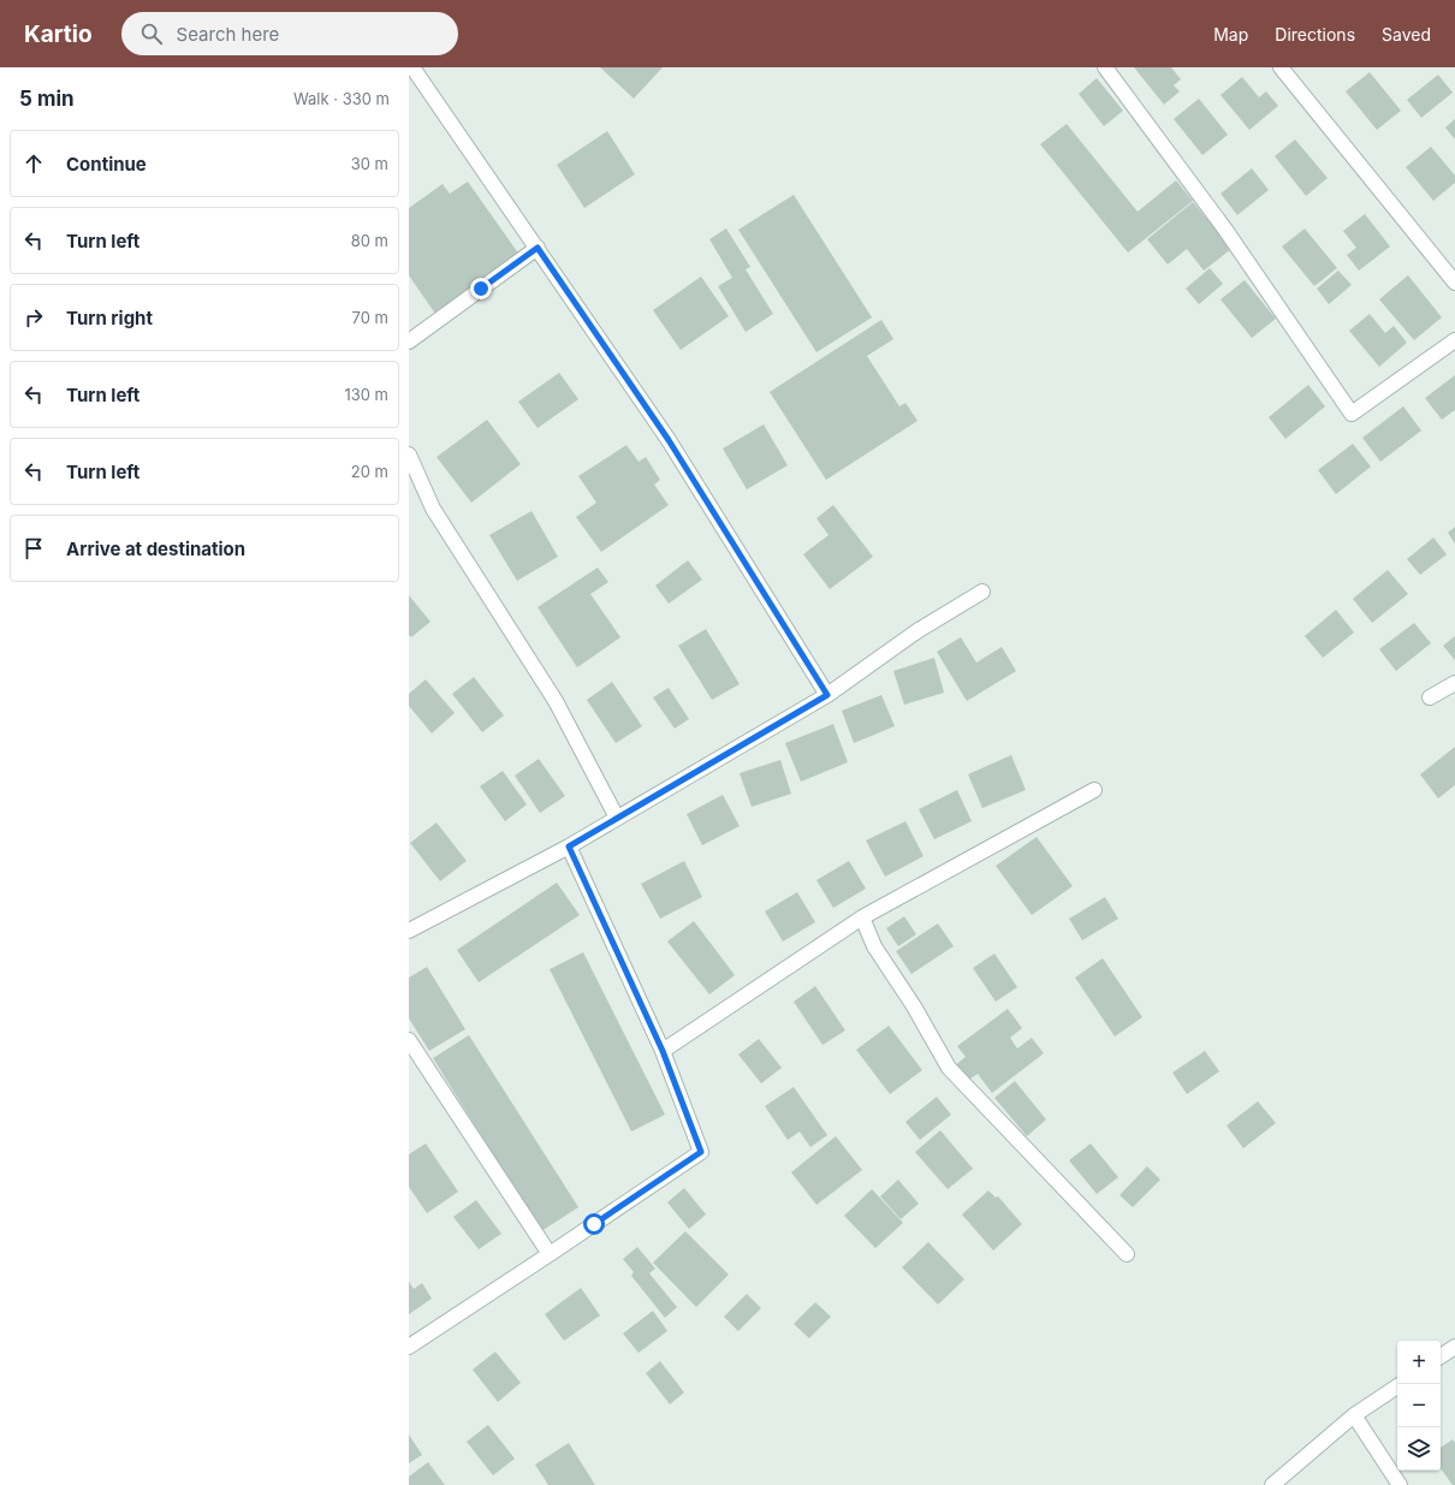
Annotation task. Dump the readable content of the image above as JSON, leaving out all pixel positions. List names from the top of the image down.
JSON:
{
  "page": {
    "header": "Kartio",
    "search": "Search here",
    "nav": ["Map", "Directions", "Saved"],
    "heading": ["5 min", "Walk · 330 m"],
    "list": [
      ["Continue", "30 m"],
      ["Turn left", "80 m"],
      ["Turn right", "70 m"],
      ["Turn left", "130 m"],
      ["Turn left", "20 m"],
      "Arrive at destination"
    ],
    "map_buttons": ["+", "−"]
  }
}
